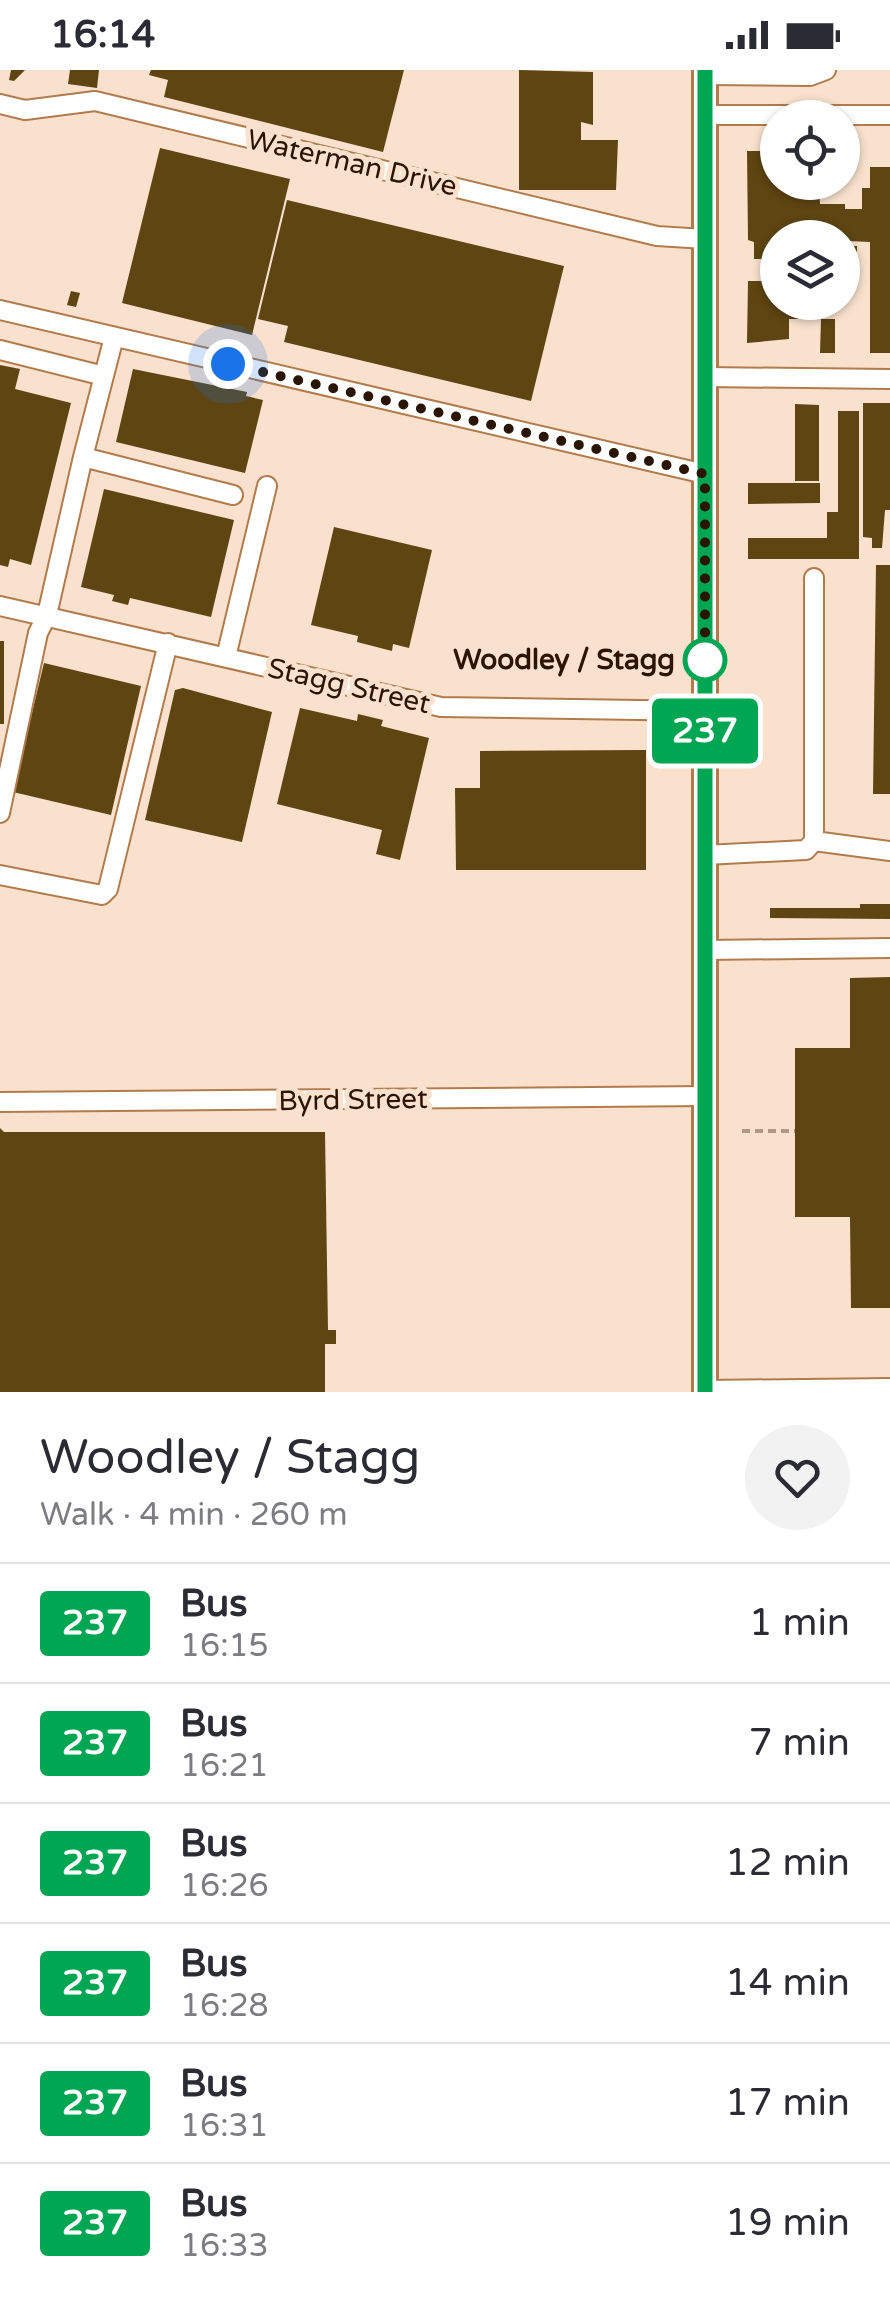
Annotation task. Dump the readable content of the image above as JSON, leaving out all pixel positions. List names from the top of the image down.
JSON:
{
  "streets": {
    "street": ["Waterman Drive", "Stagg Street", "Byrd Street"]
  },
  "places": ["Woodley / Stagg"],
  "lines": ["bus line 237"],
  "page": {
    "status": "16:14",
    "on_map": "237",
    "heading": ["Woodley / Stagg", "Walk · 4 min · 260 m"],
    "list": [
      {
        "mark": "237",
        "name": "Bus",
        "note": "16:15",
        "value": "1 min"
      },
      {
        "mark": "237",
        "name": "Bus",
        "note": "16:21",
        "value": "7 min"
      },
      {
        "mark": "237",
        "name": "Bus",
        "note": "16:26",
        "value": "12 min"
      },
      {
        "mark": "237",
        "name": "Bus",
        "note": "16:28",
        "value": "14 min"
      },
      {
        "mark": "237",
        "name": "Bus",
        "note": "16:31",
        "value": "17 min"
      },
      {
        "mark": "237",
        "name": "Bus",
        "note": "16:33",
        "value": "19 min"
      }
    ]
  }
}
